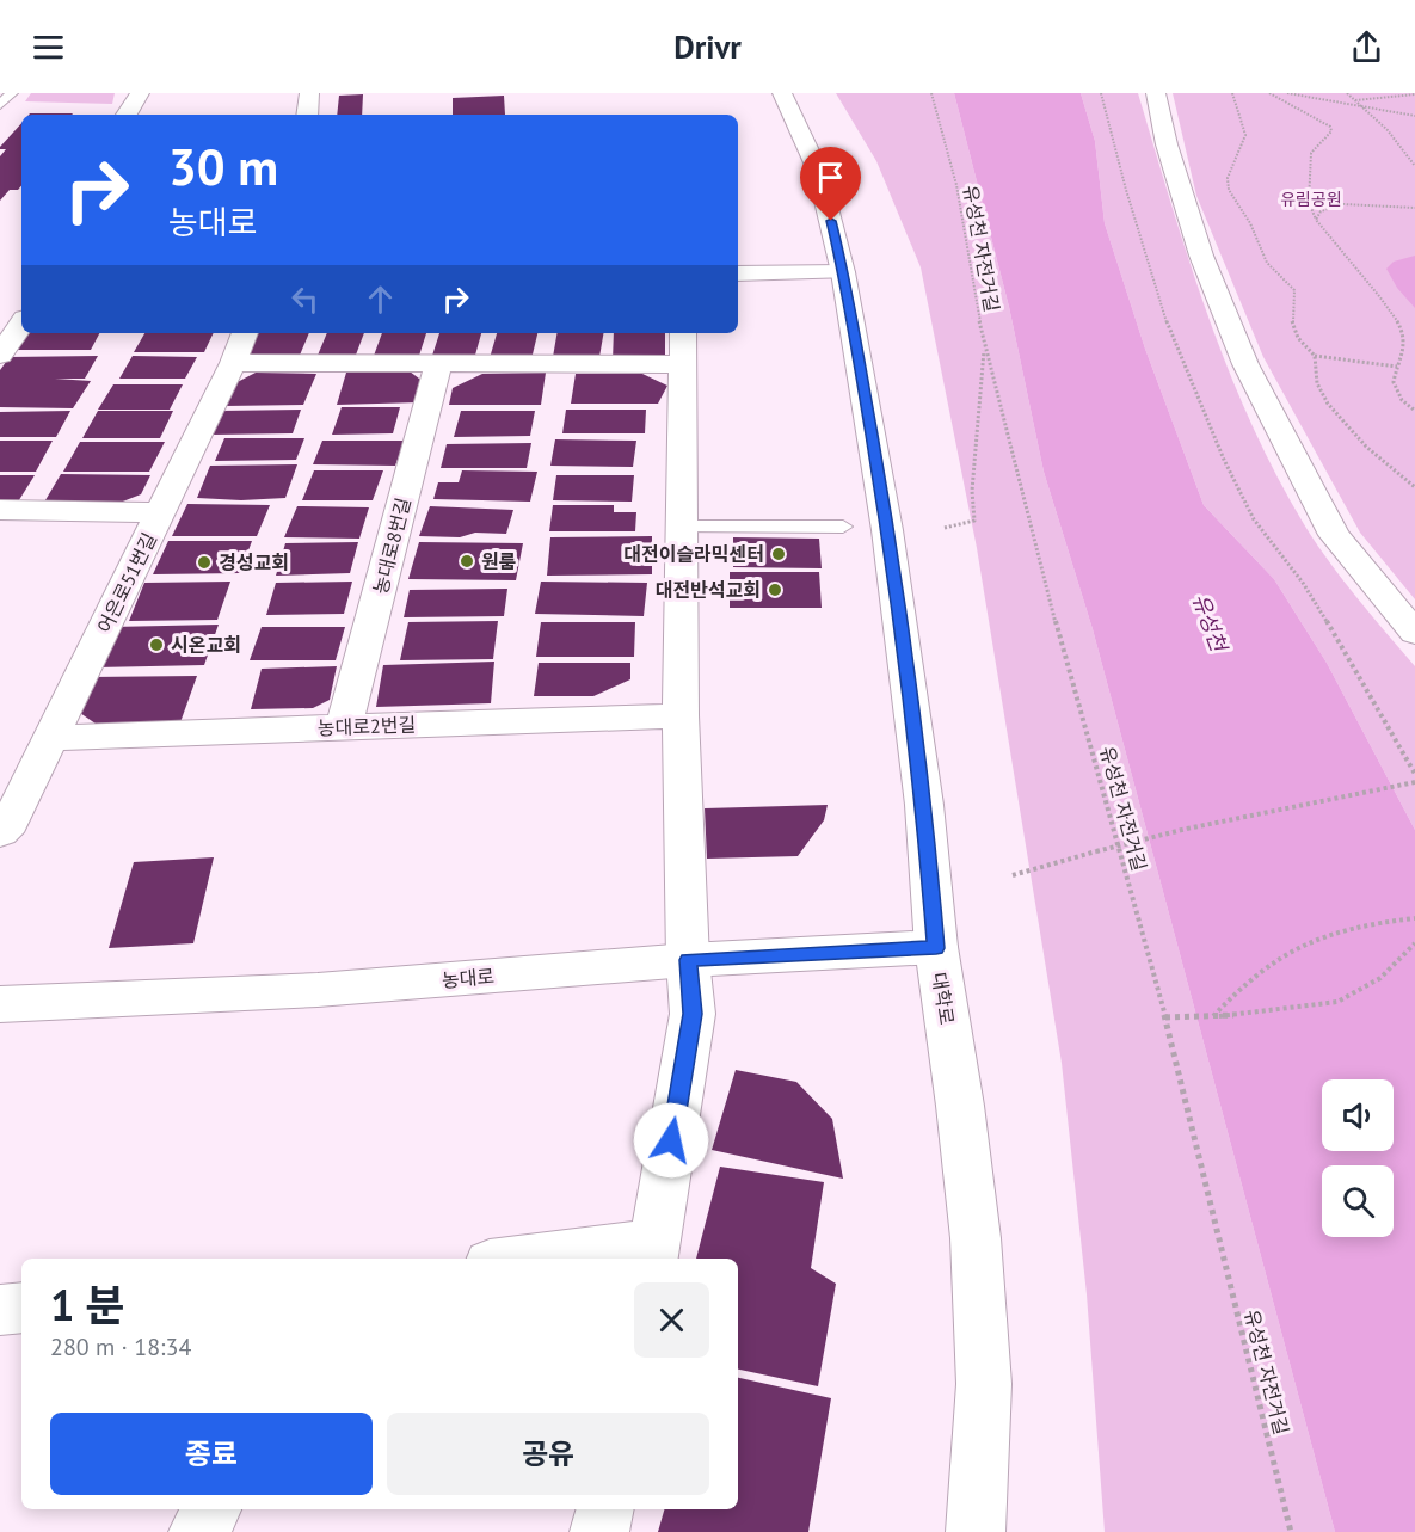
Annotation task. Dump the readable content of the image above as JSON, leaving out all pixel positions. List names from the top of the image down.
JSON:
{
  "streets": {
    "street": [
      "농대로8번길",
      "어은로51번길",
      "농대로2번길",
      "농대로",
      "대학로"
    ],
    "path": ["유성천 자전거길"]
  },
  "crossings": [
    ["농대로8번길", "농대로2번길"],
    ["어은로51번길", "농대로2번길"],
    ["농대로", "대학로"]
  ],
  "water": ["유성천"],
  "parks": ["유림공원"],
  "places": [
    "대전이슬라믹센터",
    "원룸",
    "경성교회",
    "대전반석교회",
    "시온교회"
  ],
  "page": {
    "header": "Drivr",
    "turn": ["30 m", "농대로"],
    "heading": ["1 분", "280 m · 18:34"],
    "buttons": ["종료", "공유"]
  }
}
